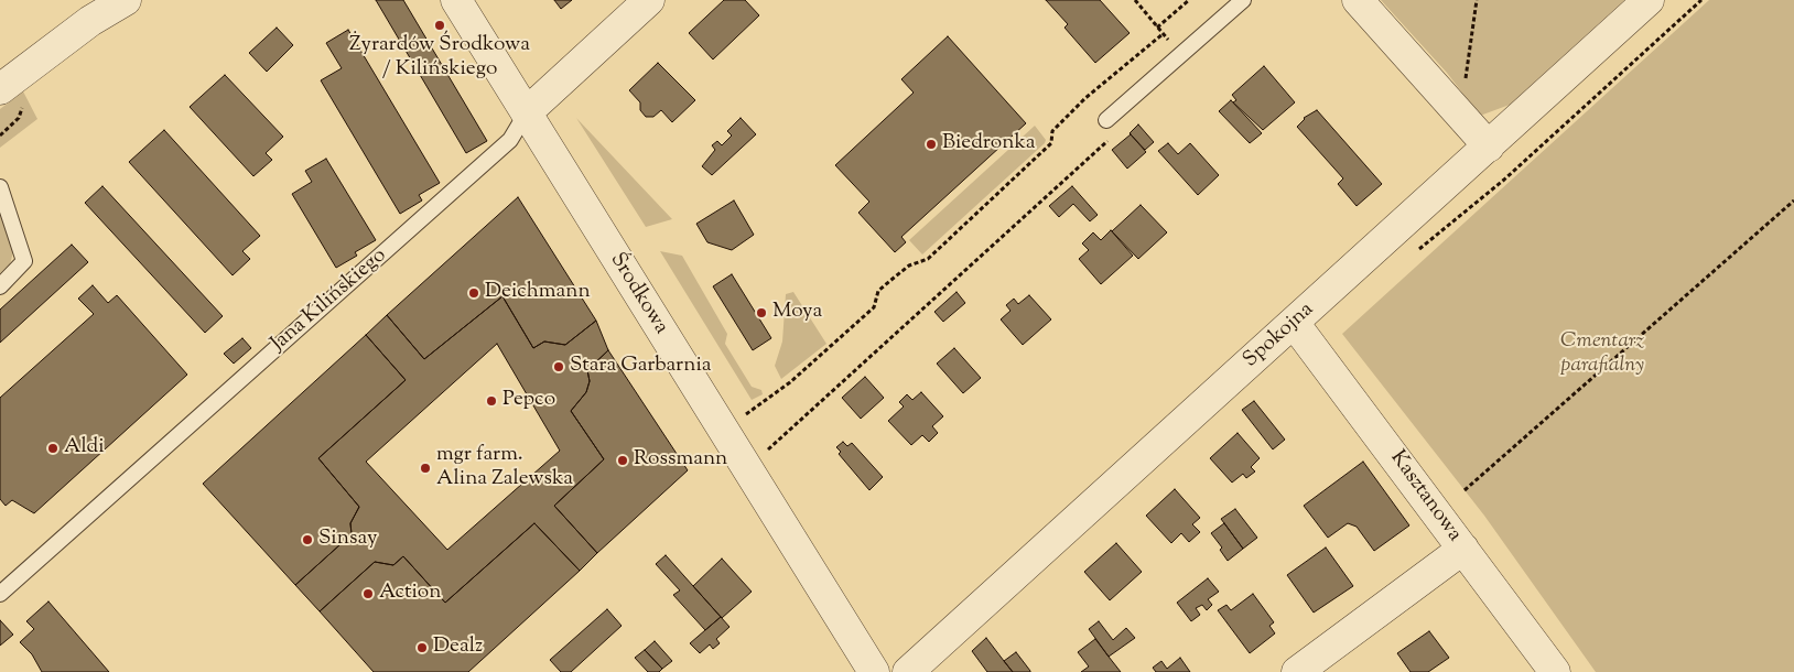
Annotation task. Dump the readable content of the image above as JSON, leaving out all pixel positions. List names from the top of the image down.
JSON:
{
  "streets": {
    "street": [
      "Środkowa",
      "Jana Kilińskiego",
      "Spokojna",
      "Kasztanowa"
    ]
  },
  "crossings": [
    ["Środkowa", "Jana Kilińskiego"],
    ["Spokojna", "Kasztanowa"]
  ],
  "parks": ["Cmentarz parafialny"],
  "places": [
    "Żyrardów Środkowa / Kilińskiego",
    "Biedronka",
    "Deichmann",
    "Moya",
    "Stara Garbarnia",
    "Pepco",
    "Aldi",
    "Rossmann",
    "mgr farm. Alina Zalewska",
    "Sinsay",
    "Action",
    "Dealz"
  ]
}
